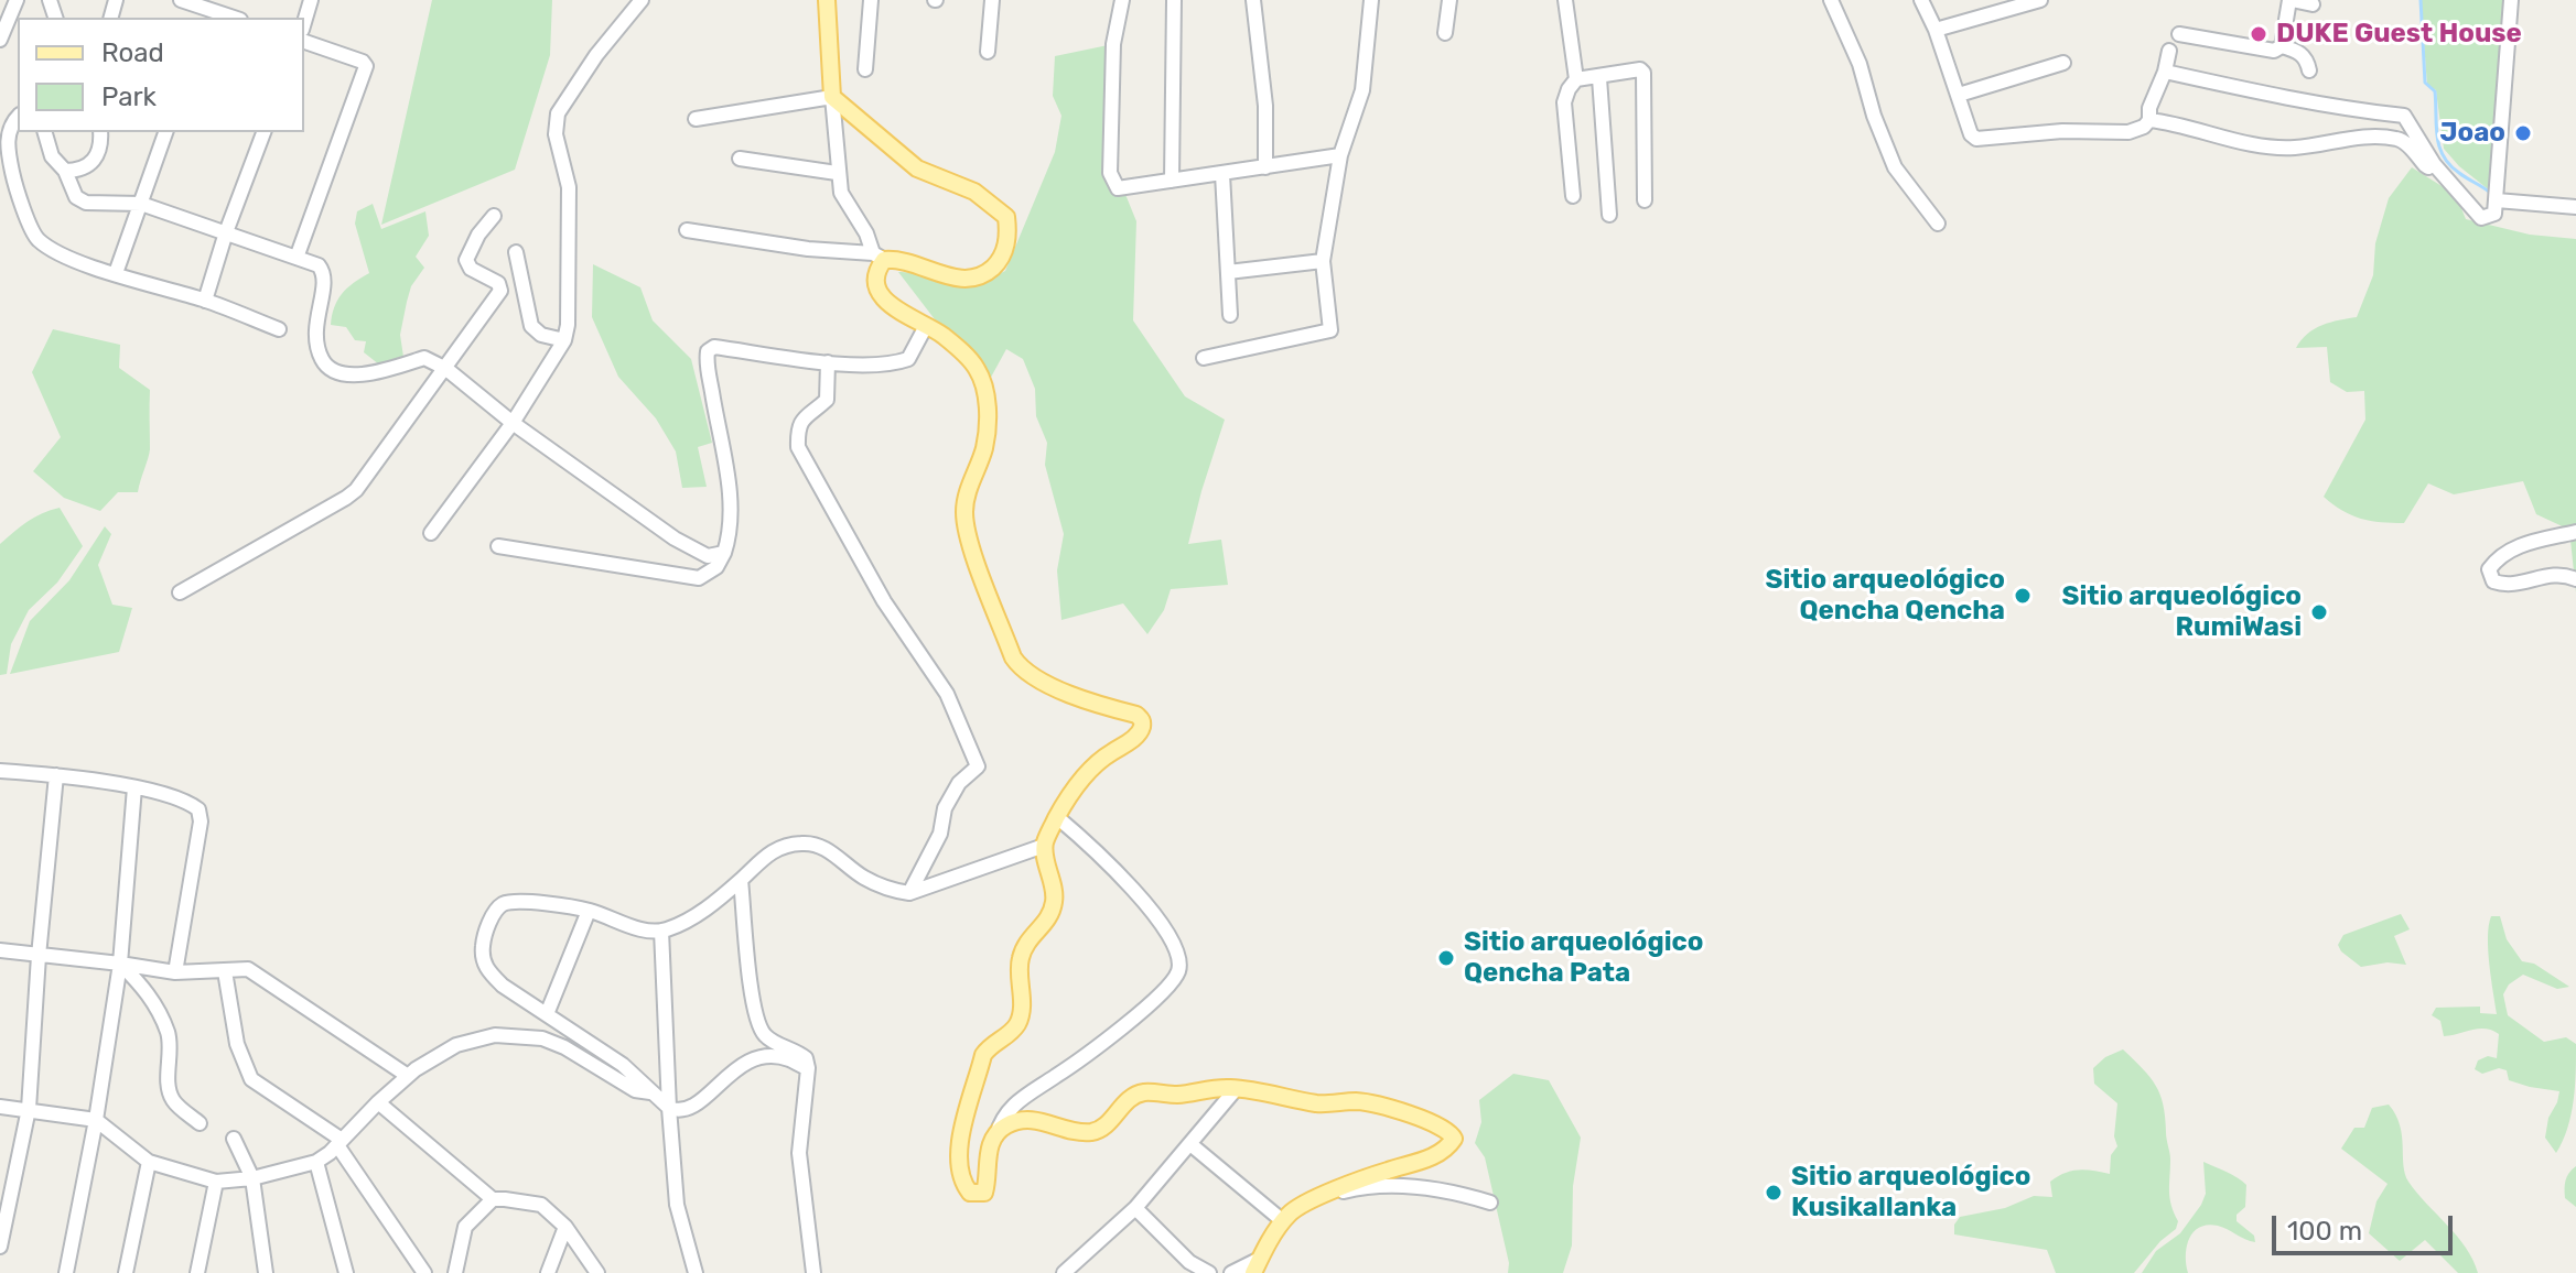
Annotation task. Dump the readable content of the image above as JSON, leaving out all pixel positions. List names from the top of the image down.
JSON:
{
  "places": [
    "DUKE Guest House",
    "Joao",
    "Sitio arqueológico Qencha Qencha",
    "Sitio arqueológico RumiWasi",
    "Sitio arqueológico Qencha Pata",
    "Sitio arqueológico Kusikallanka"
  ],
  "legend": ["Road", "Park"],
  "scale_bar": "100 m"
}
